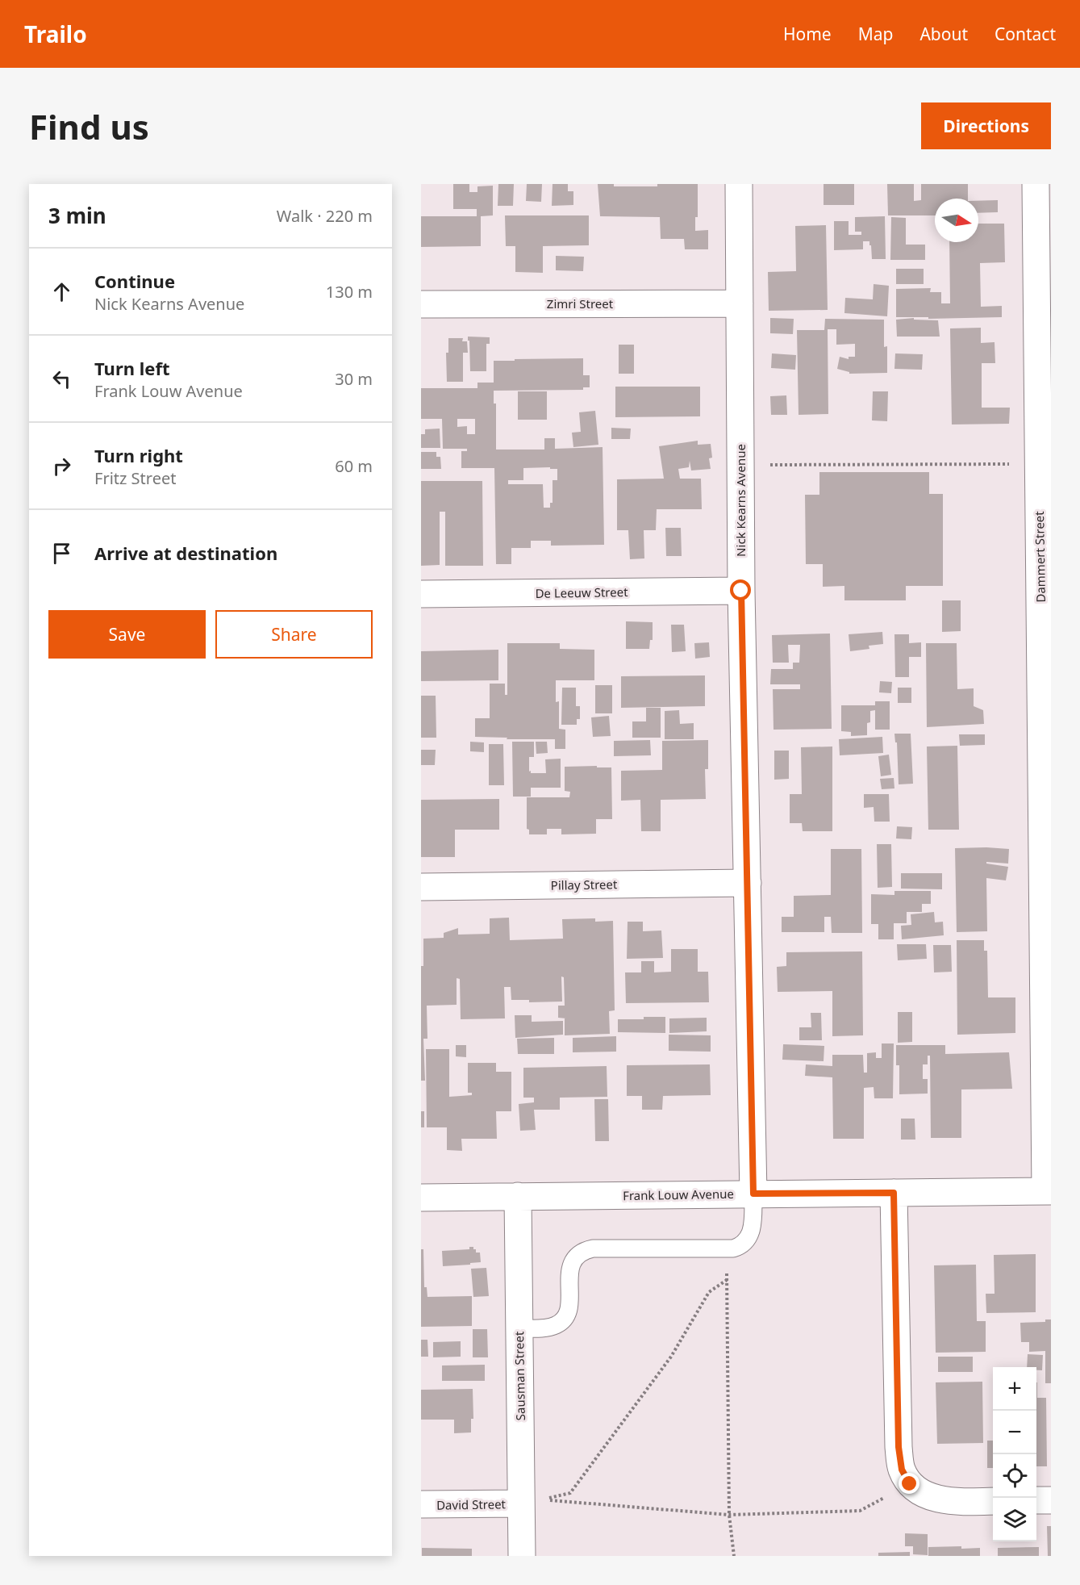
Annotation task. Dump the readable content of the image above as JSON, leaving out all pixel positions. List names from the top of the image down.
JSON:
{
  "streets": {
    "street": [
      "Zimri Street",
      "Nick Kearns Avenue",
      "Dammert Street",
      "De Leeuw Street",
      "Pillay Street",
      "Frank Louw Avenue",
      "Sausman Street",
      "David Street"
    ]
  },
  "crossings": [
    ["Zimri Street", "Nick Kearns Avenue"],
    ["Nick Kearns Avenue", "De Leeuw Street"],
    ["Nick Kearns Avenue", "Pillay Street"],
    ["Nick Kearns Avenue", "Frank Louw Avenue"],
    ["Dammert Street", "Frank Louw Avenue"],
    ["Frank Louw Avenue", "Sausman Street"],
    ["Sausman Street", "David Street"]
  ],
  "north": "right",
  "page": {
    "header": "Trailo",
    "nav": [
      "Home",
      "Map",
      "About",
      "Contact"
    ],
    "buttons": [
      "Directions",
      ["Save", "Share"]
    ],
    "title": "Find us",
    "heading": ["3 min", "Walk · 220 m"],
    "list": [
      ["Continue", "Nick Kearns Avenue", "130 m"],
      ["Turn left", "Frank Louw Avenue", "30 m"],
      ["Turn right", "Fritz Street", "60 m"],
      "Arrive at destination"
    ],
    "map_buttons": ["+", "−"]
  }
}
